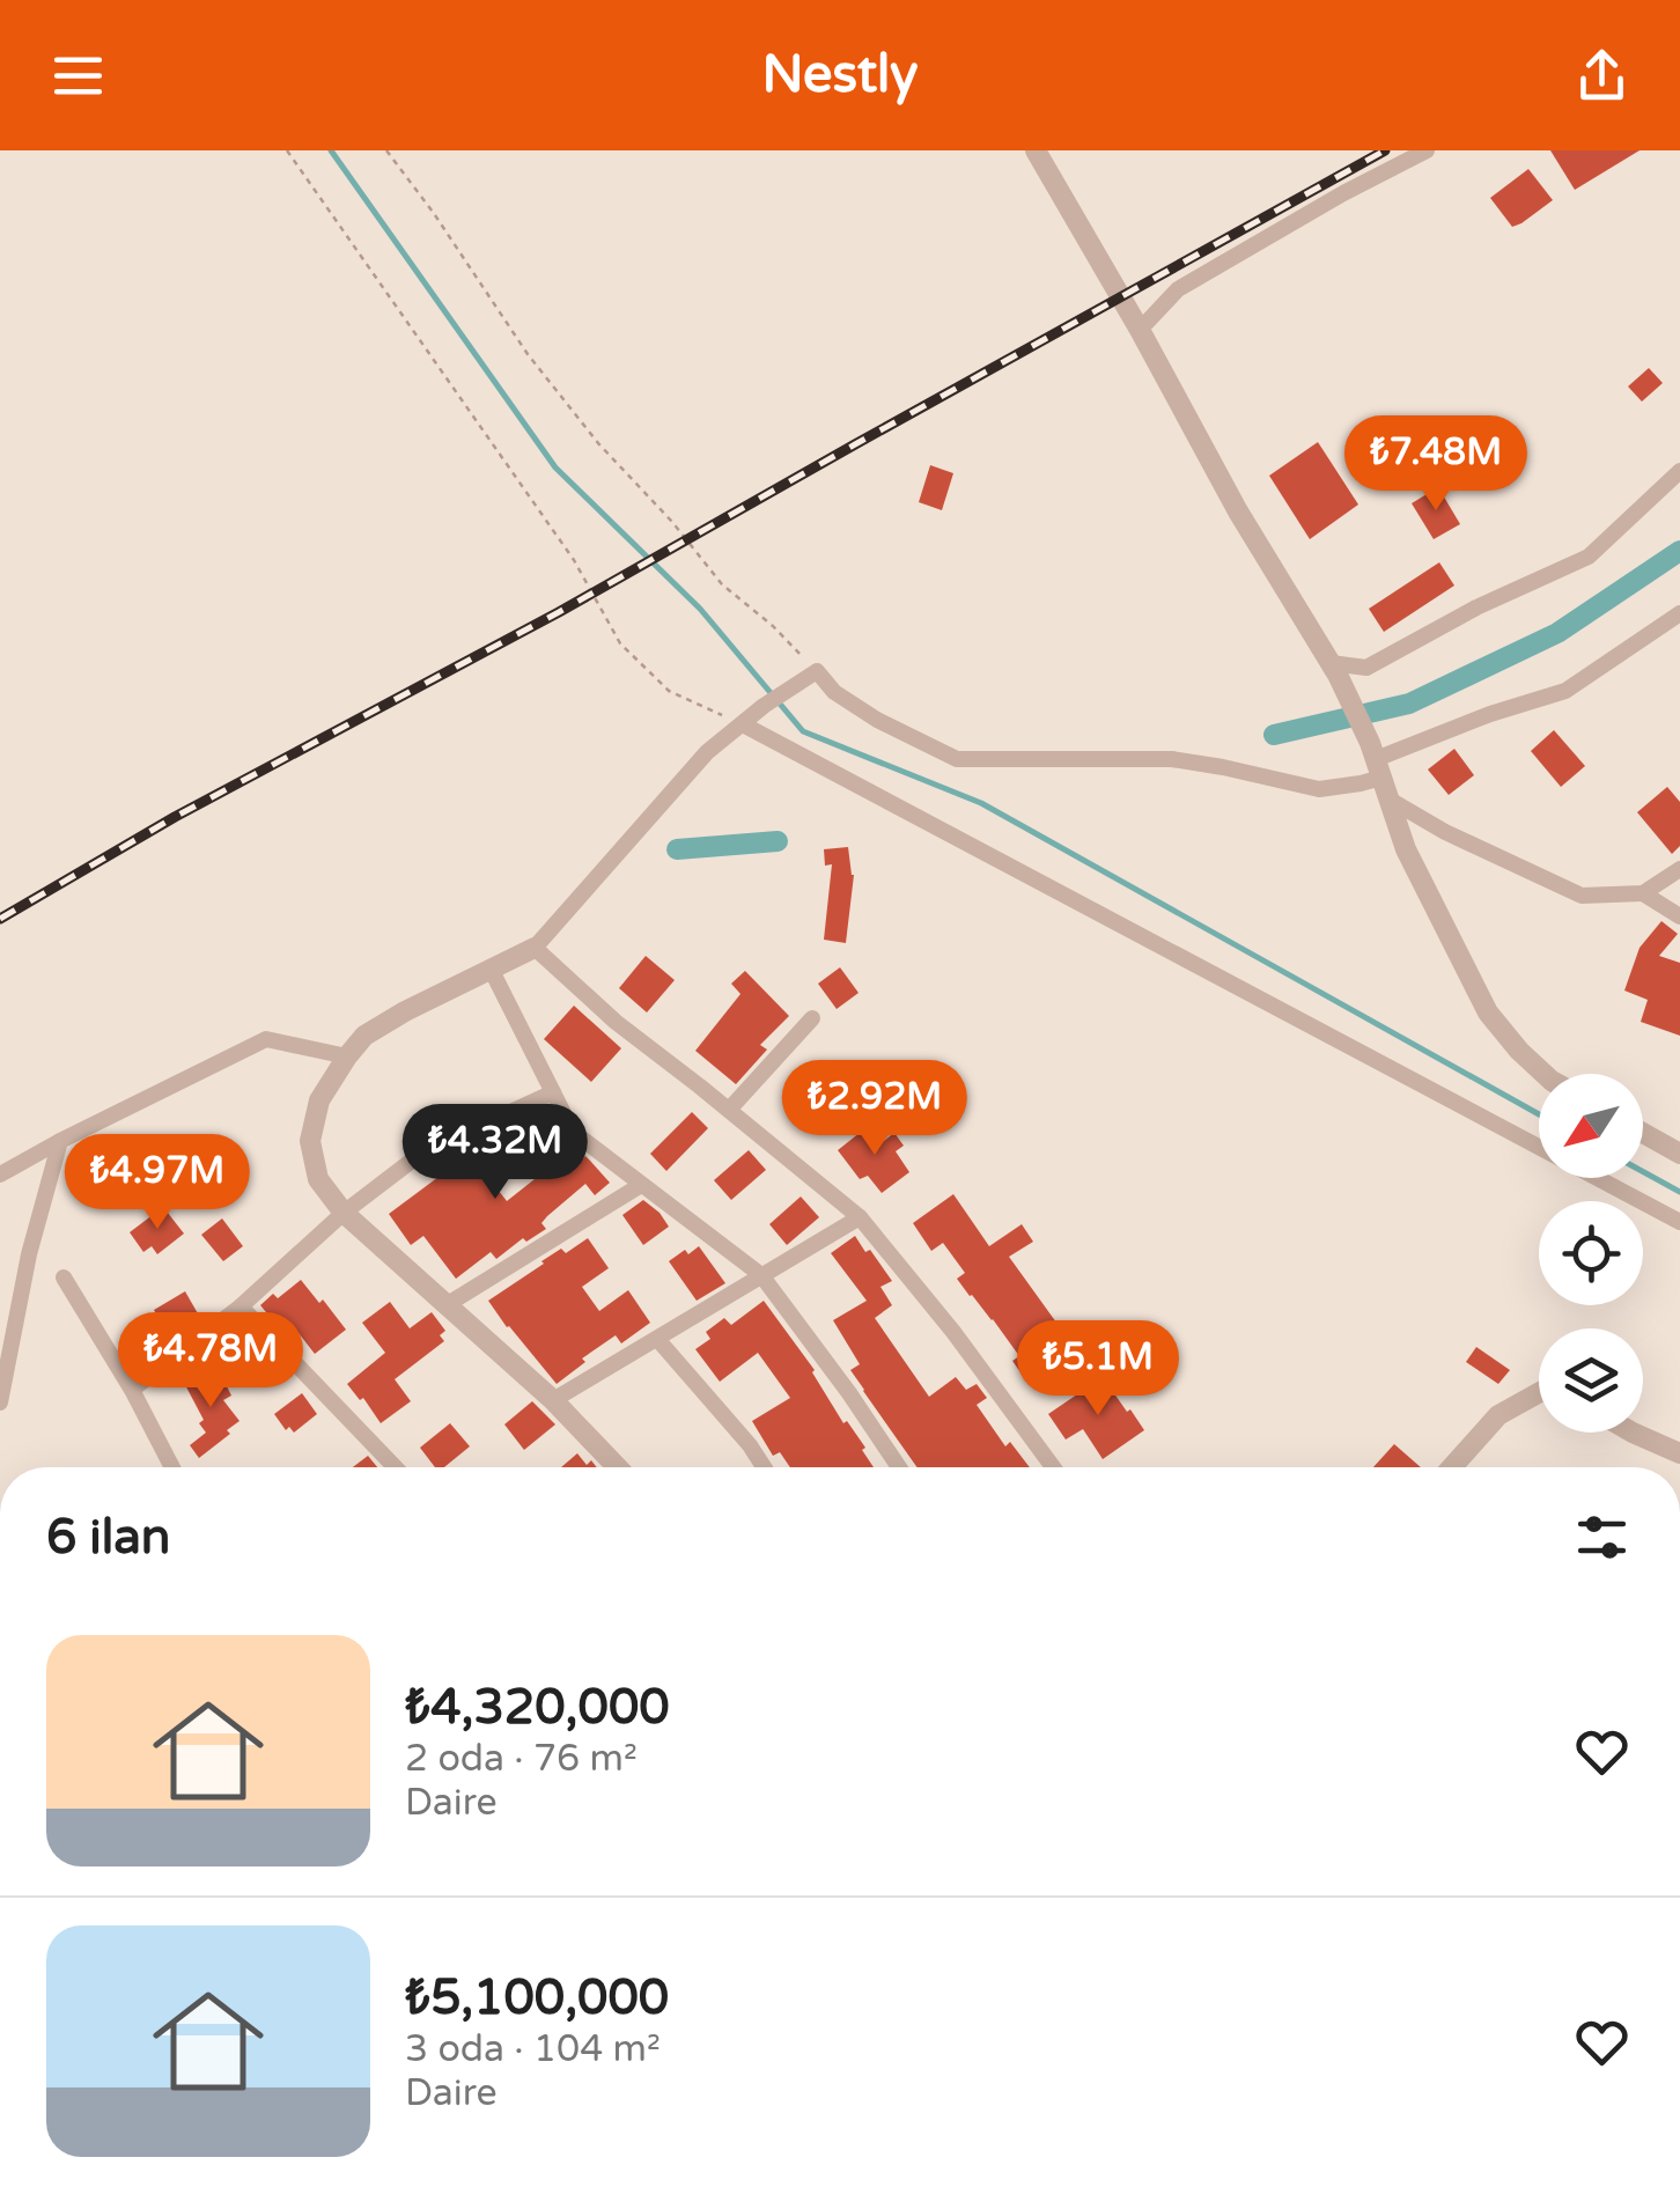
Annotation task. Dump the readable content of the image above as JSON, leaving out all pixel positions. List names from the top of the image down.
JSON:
{
  "north": "bottom left",
  "page": {
    "header": "Nestly",
    "price": [
      "₺7.48M",
      "₺2.92M",
      "₺4.32M",
      "₺4.97M",
      "₺4.78M",
      "₺5.1M"
    ],
    "heading": "6 ilan",
    "list": [
      {
        "name": "₺4,320,000",
        "note": "2 oda · 76 m² · Daire"
      },
      {
        "name": "₺5,100,000",
        "note": "3 oda · 104 m² · Daire"
      }
    ]
  }
}
